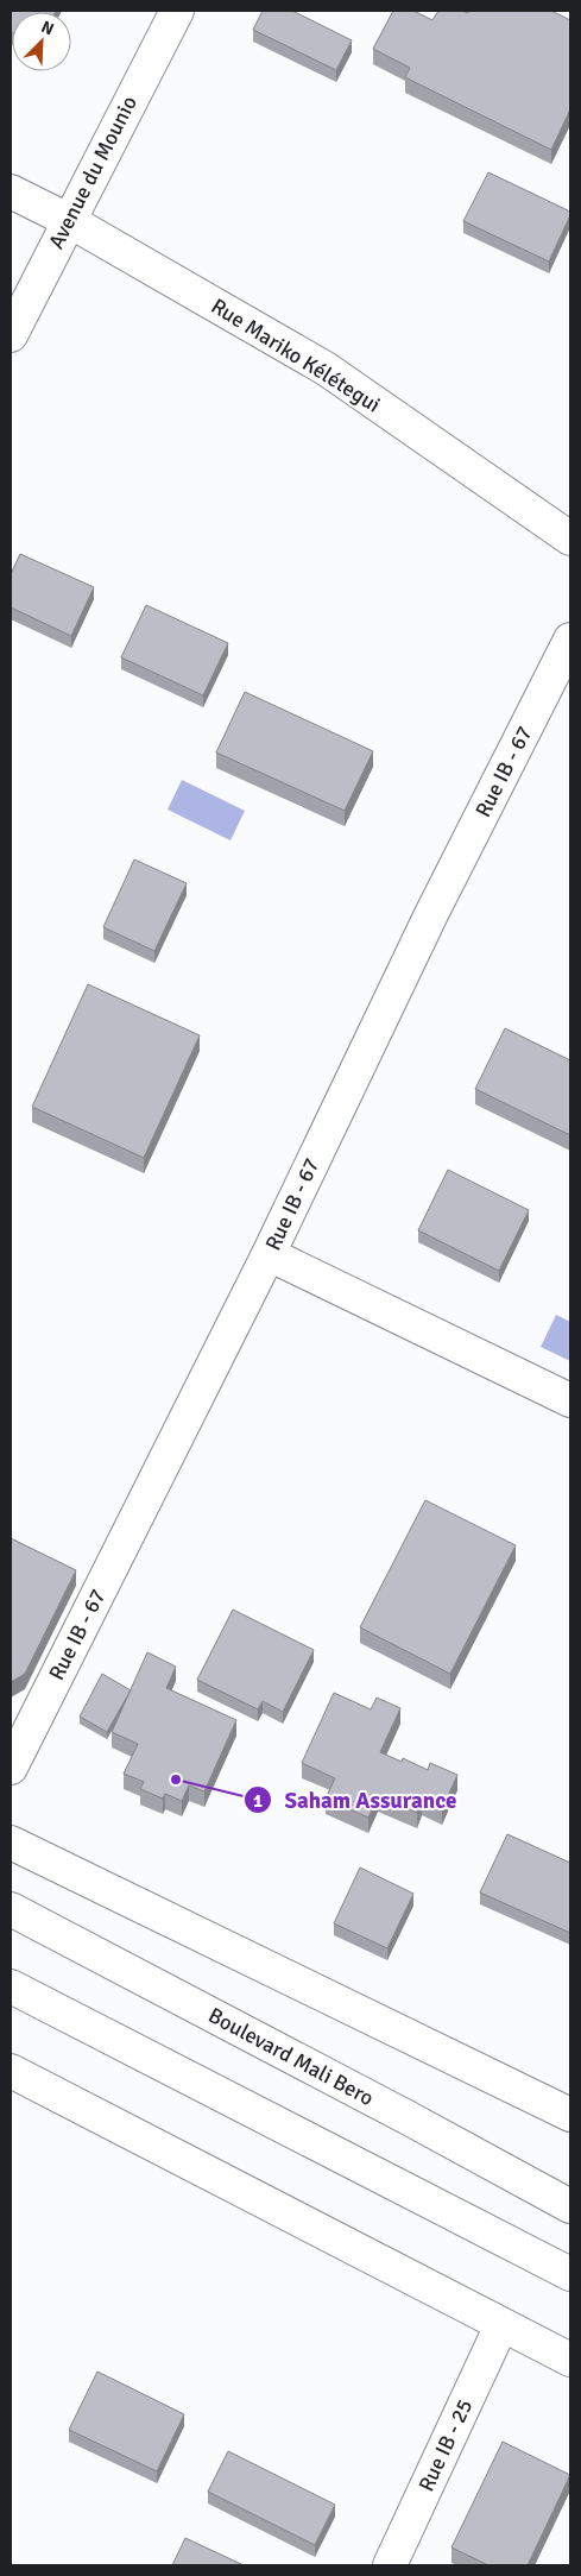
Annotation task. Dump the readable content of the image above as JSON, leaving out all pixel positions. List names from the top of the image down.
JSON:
{
  "streets": {
    "street": [
      "Avenue du Mounio",
      "Rue Mariko Kélétegui",
      "Rue IB - 67",
      "Boulevard Mali Bero",
      "Rue IB - 25"
    ]
  },
  "crossings": [
    ["Avenue du Mounio", "Rue Mariko Kélétegui"]
  ],
  "places": ["Saham Assurance"],
  "north": "top right"
}
